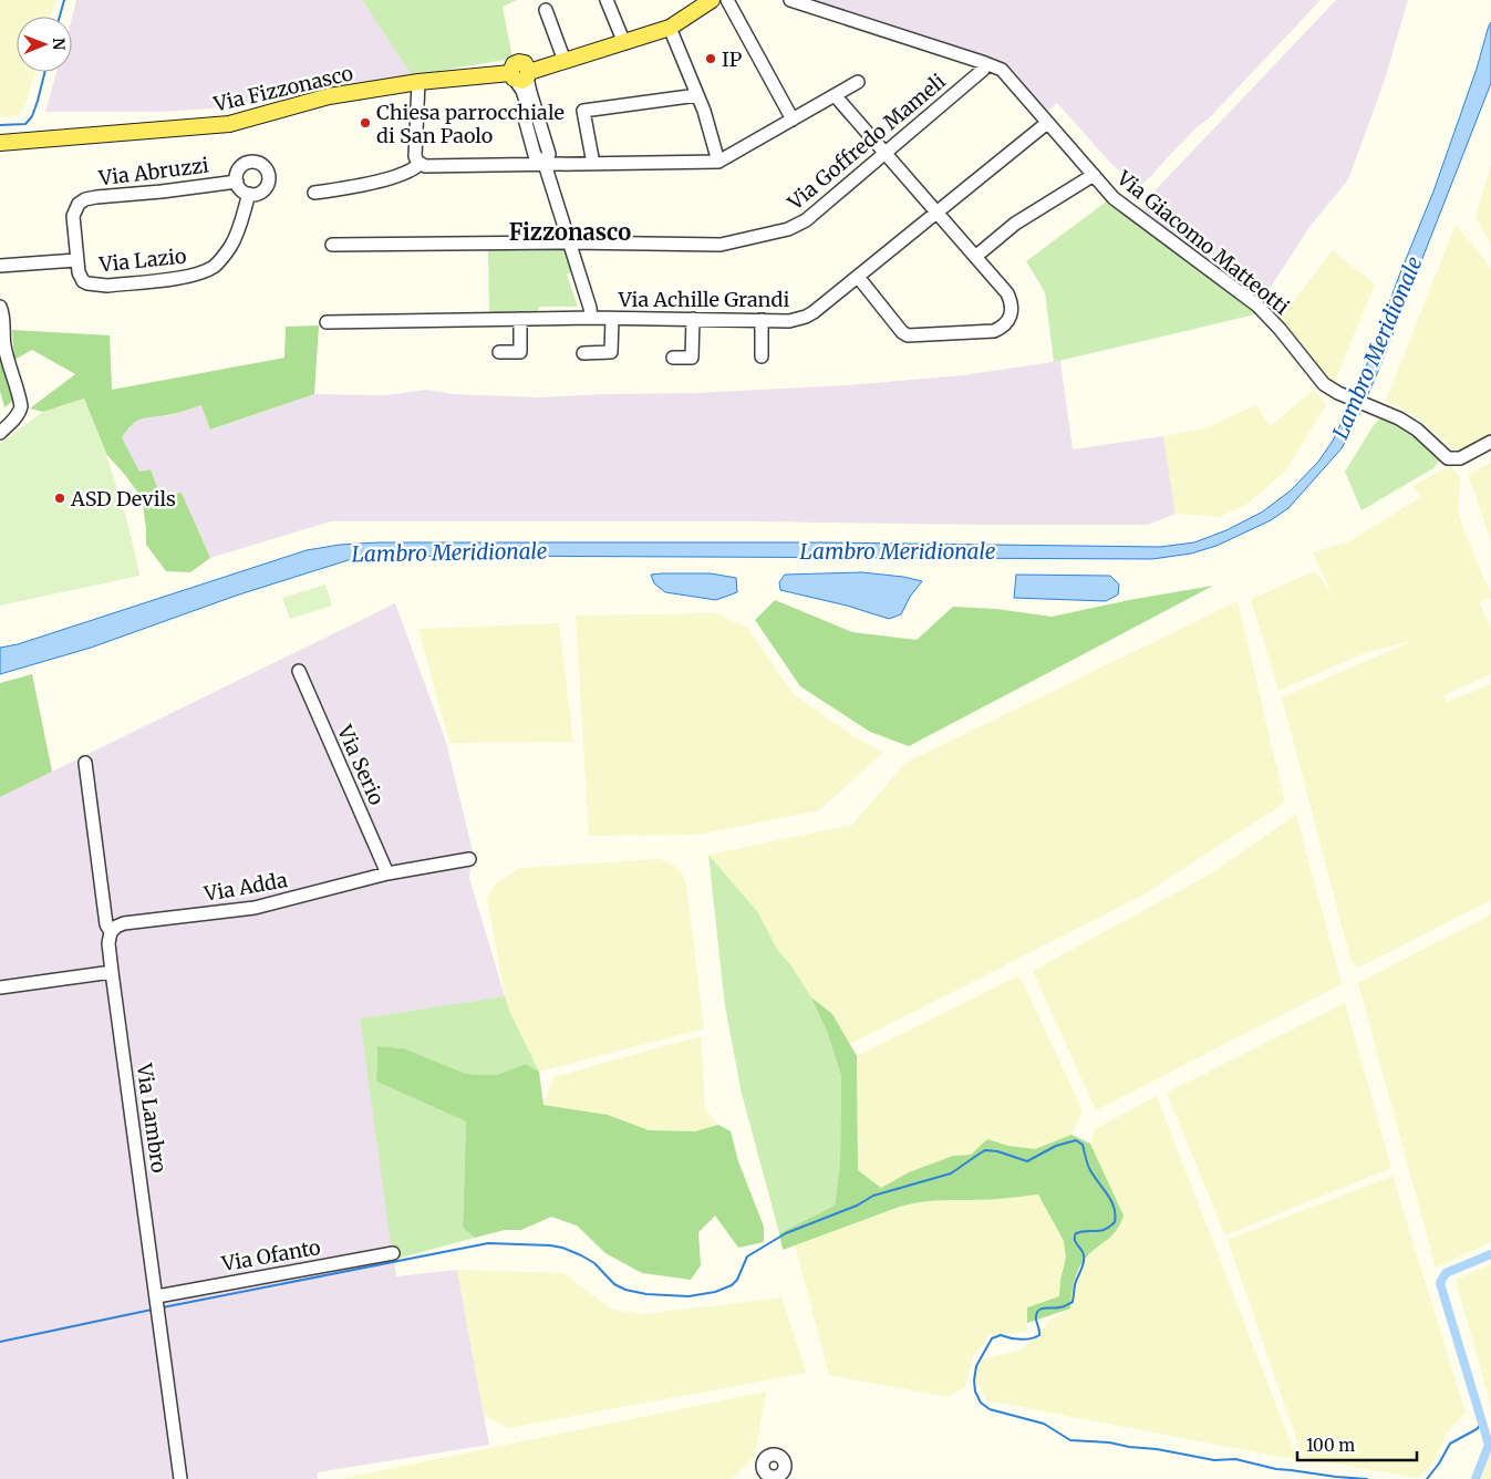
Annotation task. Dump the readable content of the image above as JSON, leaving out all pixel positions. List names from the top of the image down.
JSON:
{
  "streets": {
    "main road": ["Via Fizzonasco"],
    "street": [
      "Via Goffredo Mameli",
      "Via Abruzzi",
      "Via Giacomo Matteotti",
      "Via Lazio",
      "Via Achille Grandi",
      "Via Serio",
      "Via Adda",
      "Via Lambro",
      "Via Ofanto"
    ]
  },
  "crossings": [
    ["Via Goffredo Mameli", "Via Giacomo Matteotti"],
    ["Via Abruzzi", "Via Lazio"],
    ["Via Giacomo Matteotti", "Via Achille Grandi"],
    ["Via Serio", "Via Adda"],
    ["Via Adda", "Via Lambro"],
    ["Via Lambro", "Via Ofanto"]
  ],
  "districts": ["Fizzonasco"],
  "water": ["Lambro Meridionale"],
  "places": ["IP", "Chiesa parrocchiale di San Paolo", "ASD Devils"],
  "scale_bar": "100 m",
  "north": "right"
}
